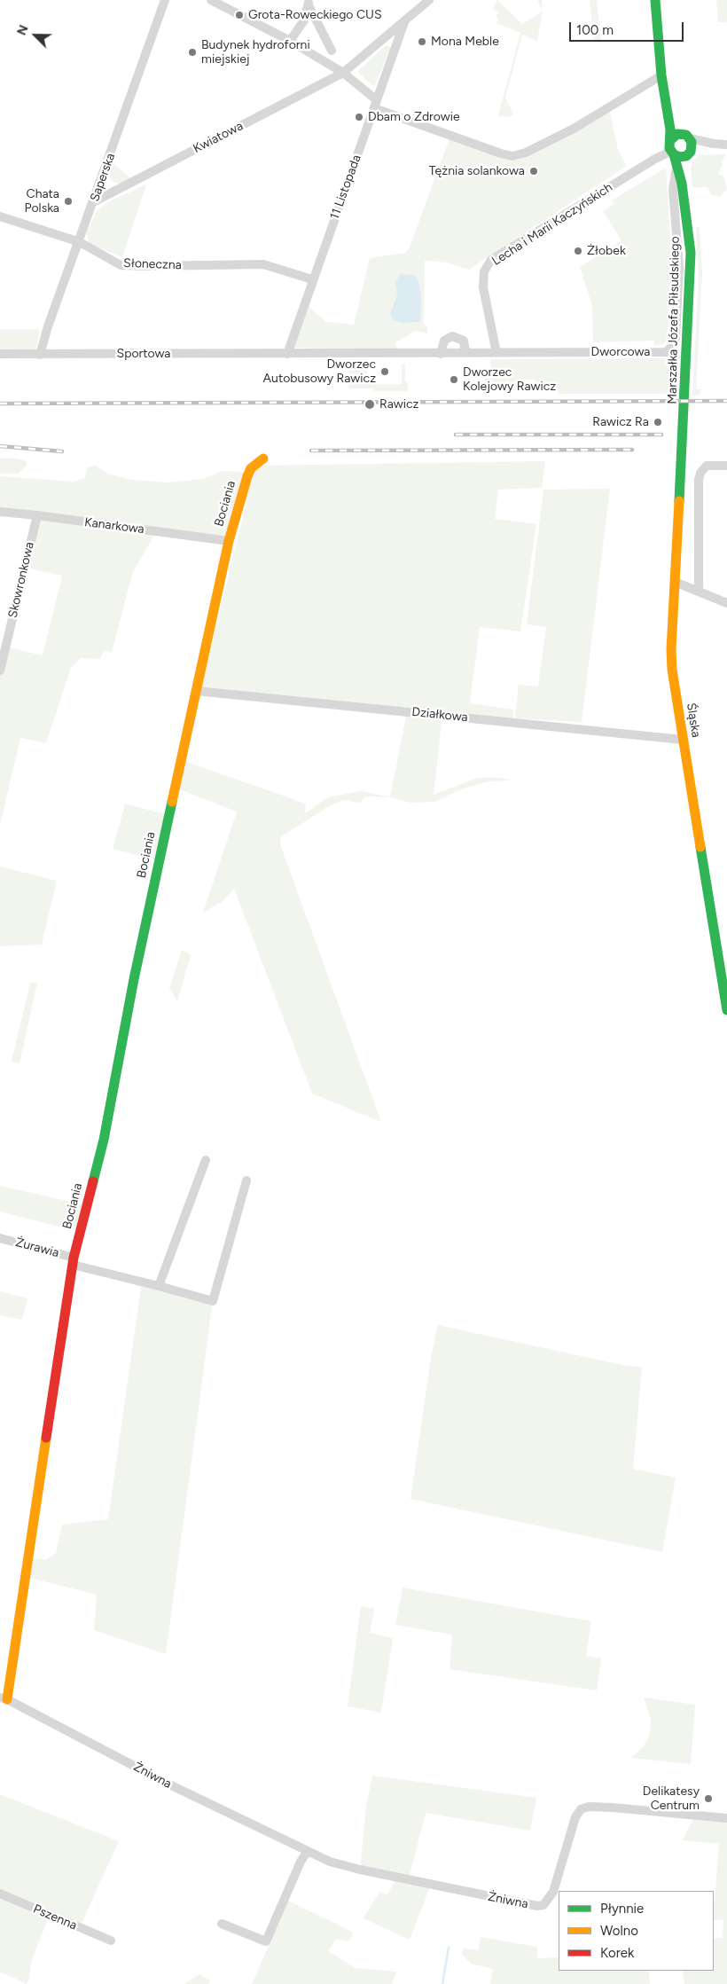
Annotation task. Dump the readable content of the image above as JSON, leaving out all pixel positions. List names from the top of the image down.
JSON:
{
  "streets": {
    "street": [
      "Kwiatowa",
      "Saperska",
      "11 Listopada",
      "Lecha i Marii Kaczyńskich",
      "Słoneczna",
      "Marszałka Józefa Piłsudskiego",
      "Dworcowa",
      "Sportowa",
      "Bociania",
      "Kanarkowa",
      "Skowronkowa",
      "Działkowa",
      "Śląska",
      "Żurawia",
      "Żniwna",
      "Pszenna"
    ]
  },
  "crossings": [
    ["Kwiatowa", "Saperska"],
    ["Kwiatowa", "11 Listopada"],
    ["Saperska", "Słoneczna"],
    ["Saperska", "Sportowa"],
    ["11 Listopada", "Słoneczna"],
    ["11 Listopada", "Dworcowa"],
    ["11 Listopada", "Sportowa"],
    ["Lecha i Marii Kaczyńskich", "Marszałka Józefa Piłsudskiego"],
    ["Lecha i Marii Kaczyńskich", "Dworcowa"],
    ["Marszałka Józefa Piłsudskiego", "Dworcowa"],
    ["Marszałka Józefa Piłsudskiego", "Śląska"],
    ["Dworcowa", "Sportowa"],
    ["Bociania", "Kanarkowa"],
    ["Bociania", "Działkowa"],
    ["Bociania", "Żurawia"],
    ["Bociania", "Żniwna"],
    ["Kanarkowa", "Skowronkowa"],
    ["Działkowa", "Śląska"]
  ],
  "places": [
    "Grota-Roweckiego CUS",
    "Mona Meble",
    "Budynek hydroforni miejskiej",
    "Dbam o Zdrowie",
    "Tężnia solankowa",
    "Chata Polska",
    "Żłobek",
    "Dworzec Autobusowy Rawicz",
    "Dworzec Kolejowy Rawicz",
    "Rawicz",
    "Rawicz Ra",
    "Delikatesy Centrum"
  ],
  "legend": ["Płynnie", "Wolno", "Korek"],
  "scale_bar": "100 m",
  "north": "top left"
}
